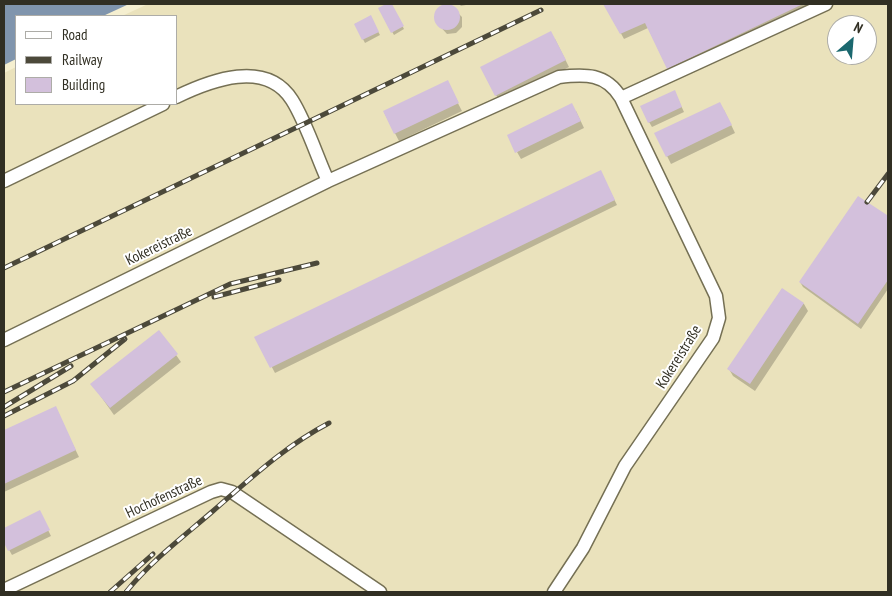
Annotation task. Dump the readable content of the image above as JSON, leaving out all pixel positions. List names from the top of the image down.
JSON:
{
  "streets": {
    "lane": ["Kokereistraße", "Hochofenstraße"]
  },
  "legend": ["Road", "Railway", "Building"],
  "north": "top right"
}
